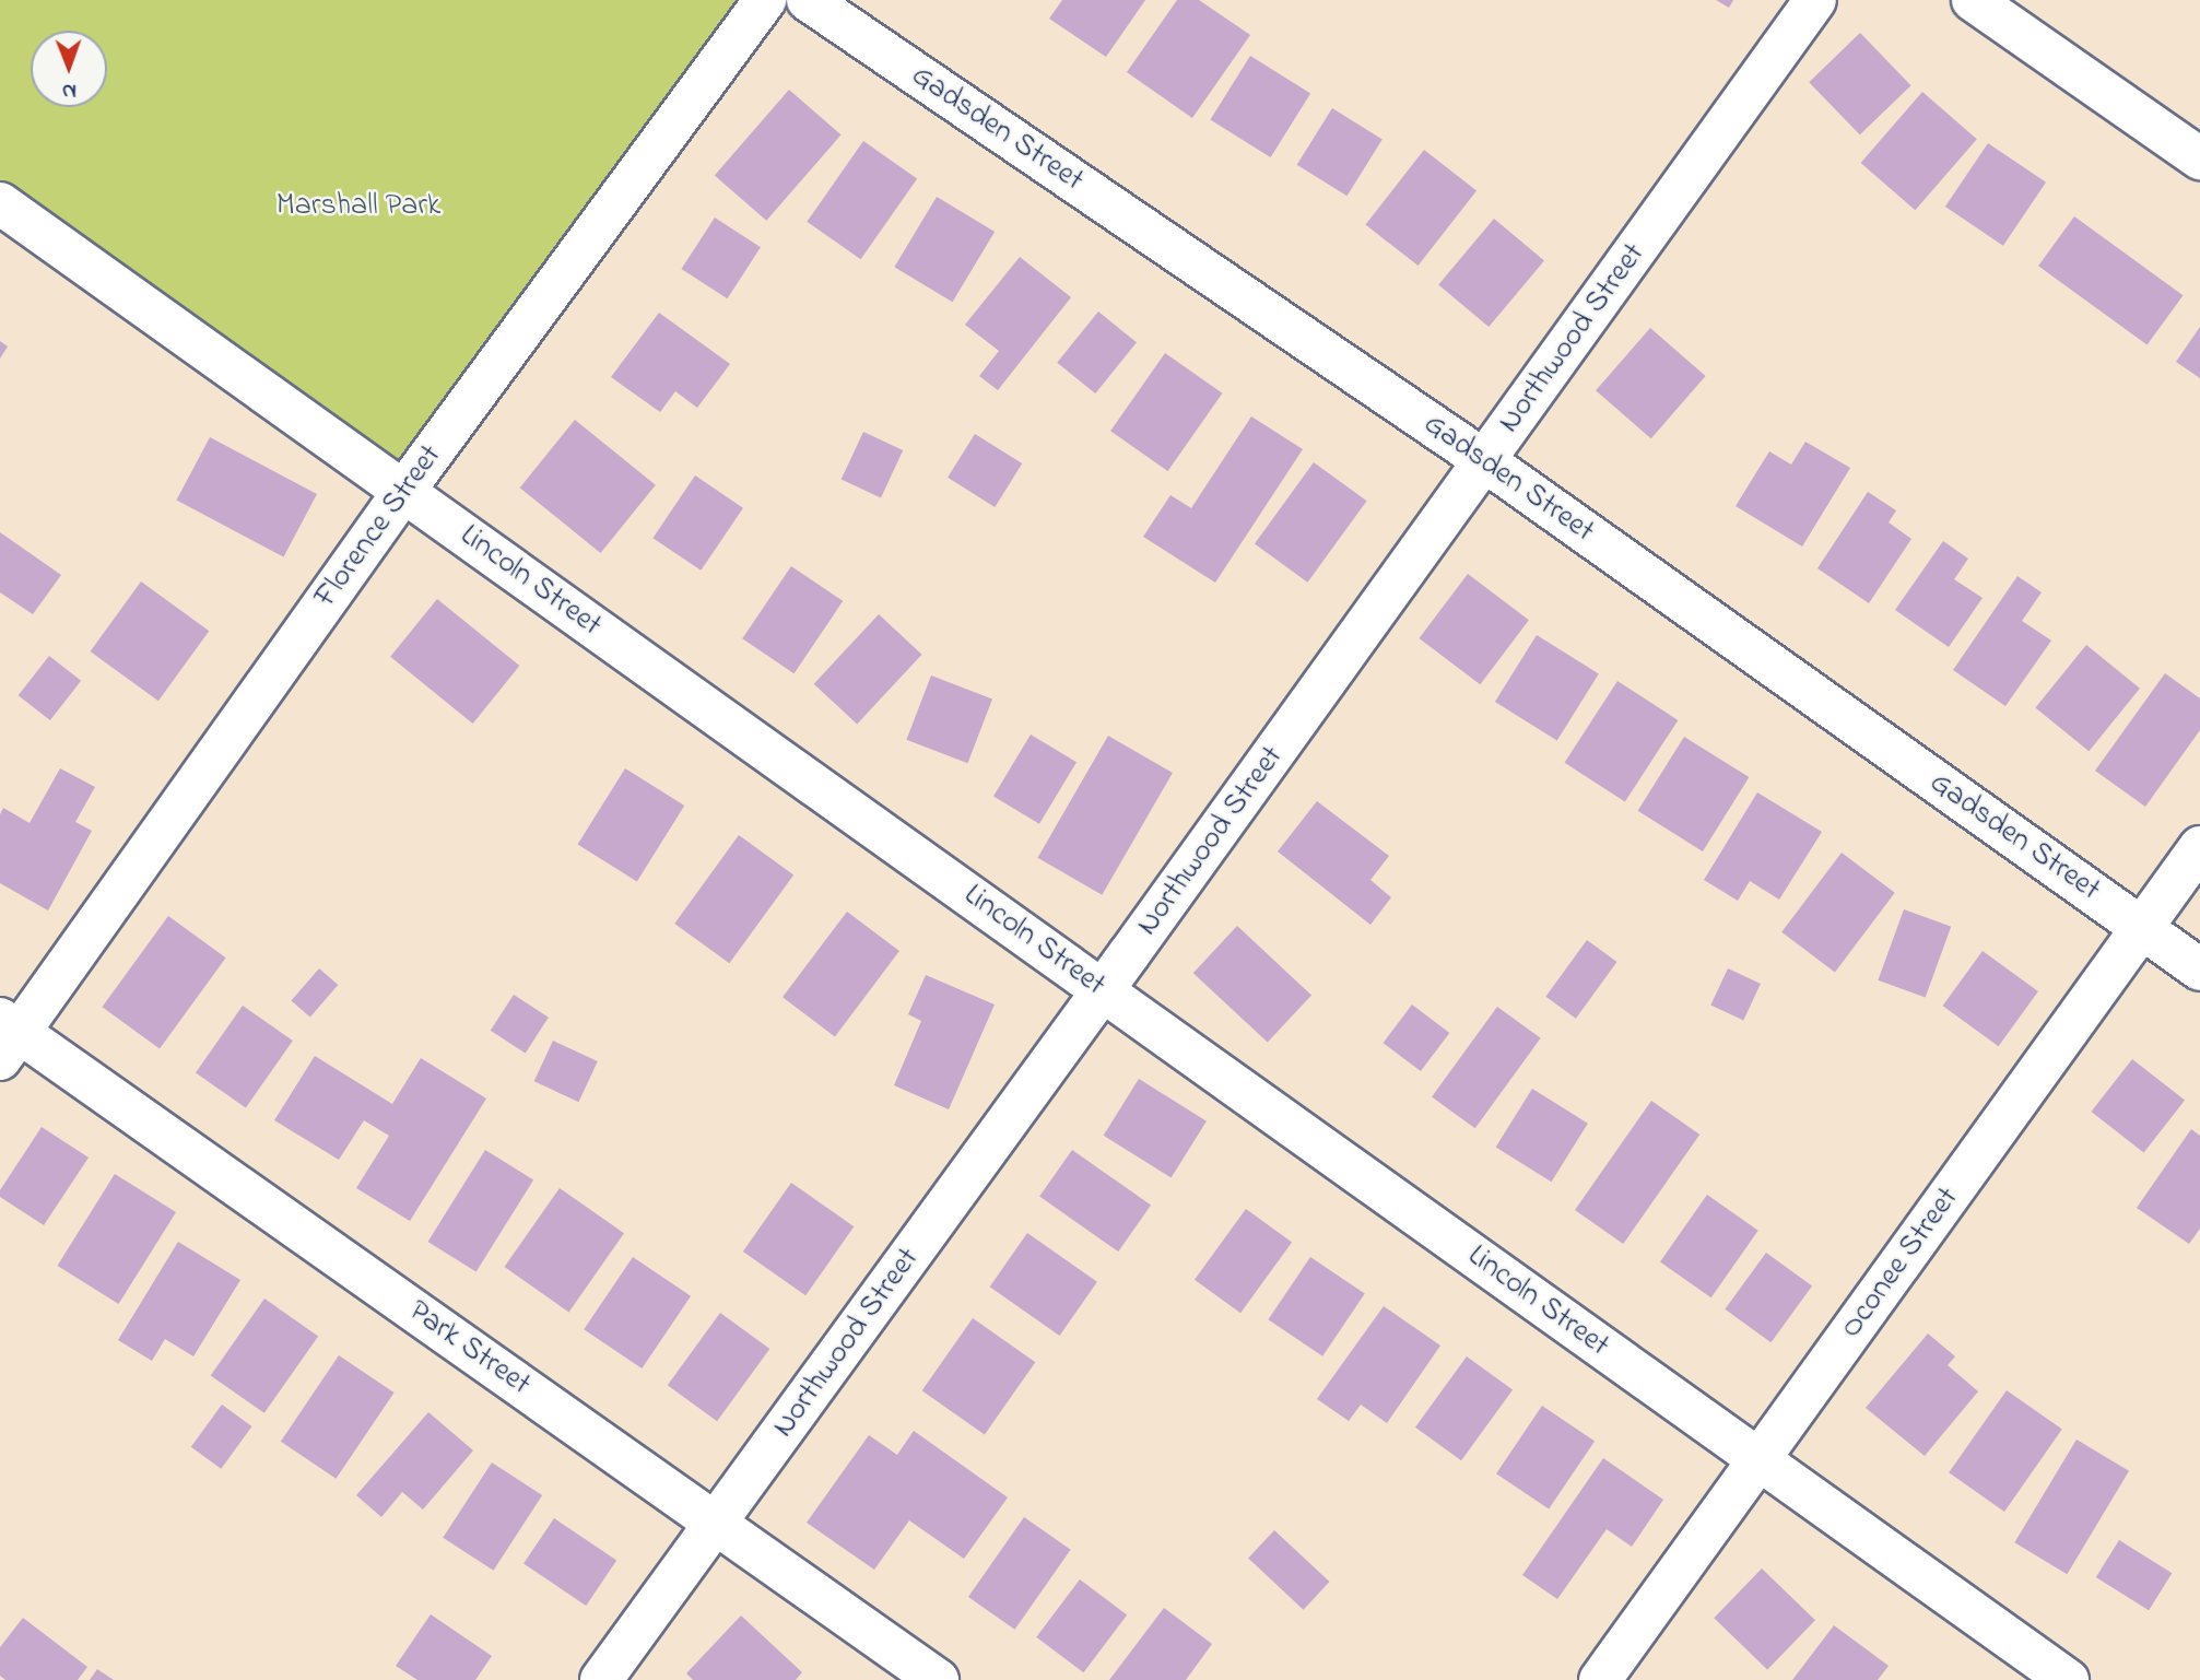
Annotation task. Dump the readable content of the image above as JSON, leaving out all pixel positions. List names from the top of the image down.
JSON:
{
  "streets": {
    "street": [
      "Gadsden Street",
      "Northwood Street",
      "Florence Street",
      "Lincoln Street",
      "Oconee Street",
      "Park Street"
    ]
  },
  "crossings": [
    ["Gadsden Street", "Northwood Street"],
    ["Gadsden Street", "Oconee Street"],
    ["Northwood Street", "Lincoln Street"],
    ["Northwood Street", "Park Street"],
    ["Florence Street", "Lincoln Street"],
    ["Florence Street", "Park Street"],
    ["Lincoln Street", "Oconee Street"]
  ],
  "parks": ["Marshall Park"],
  "north": "bottom"
}
